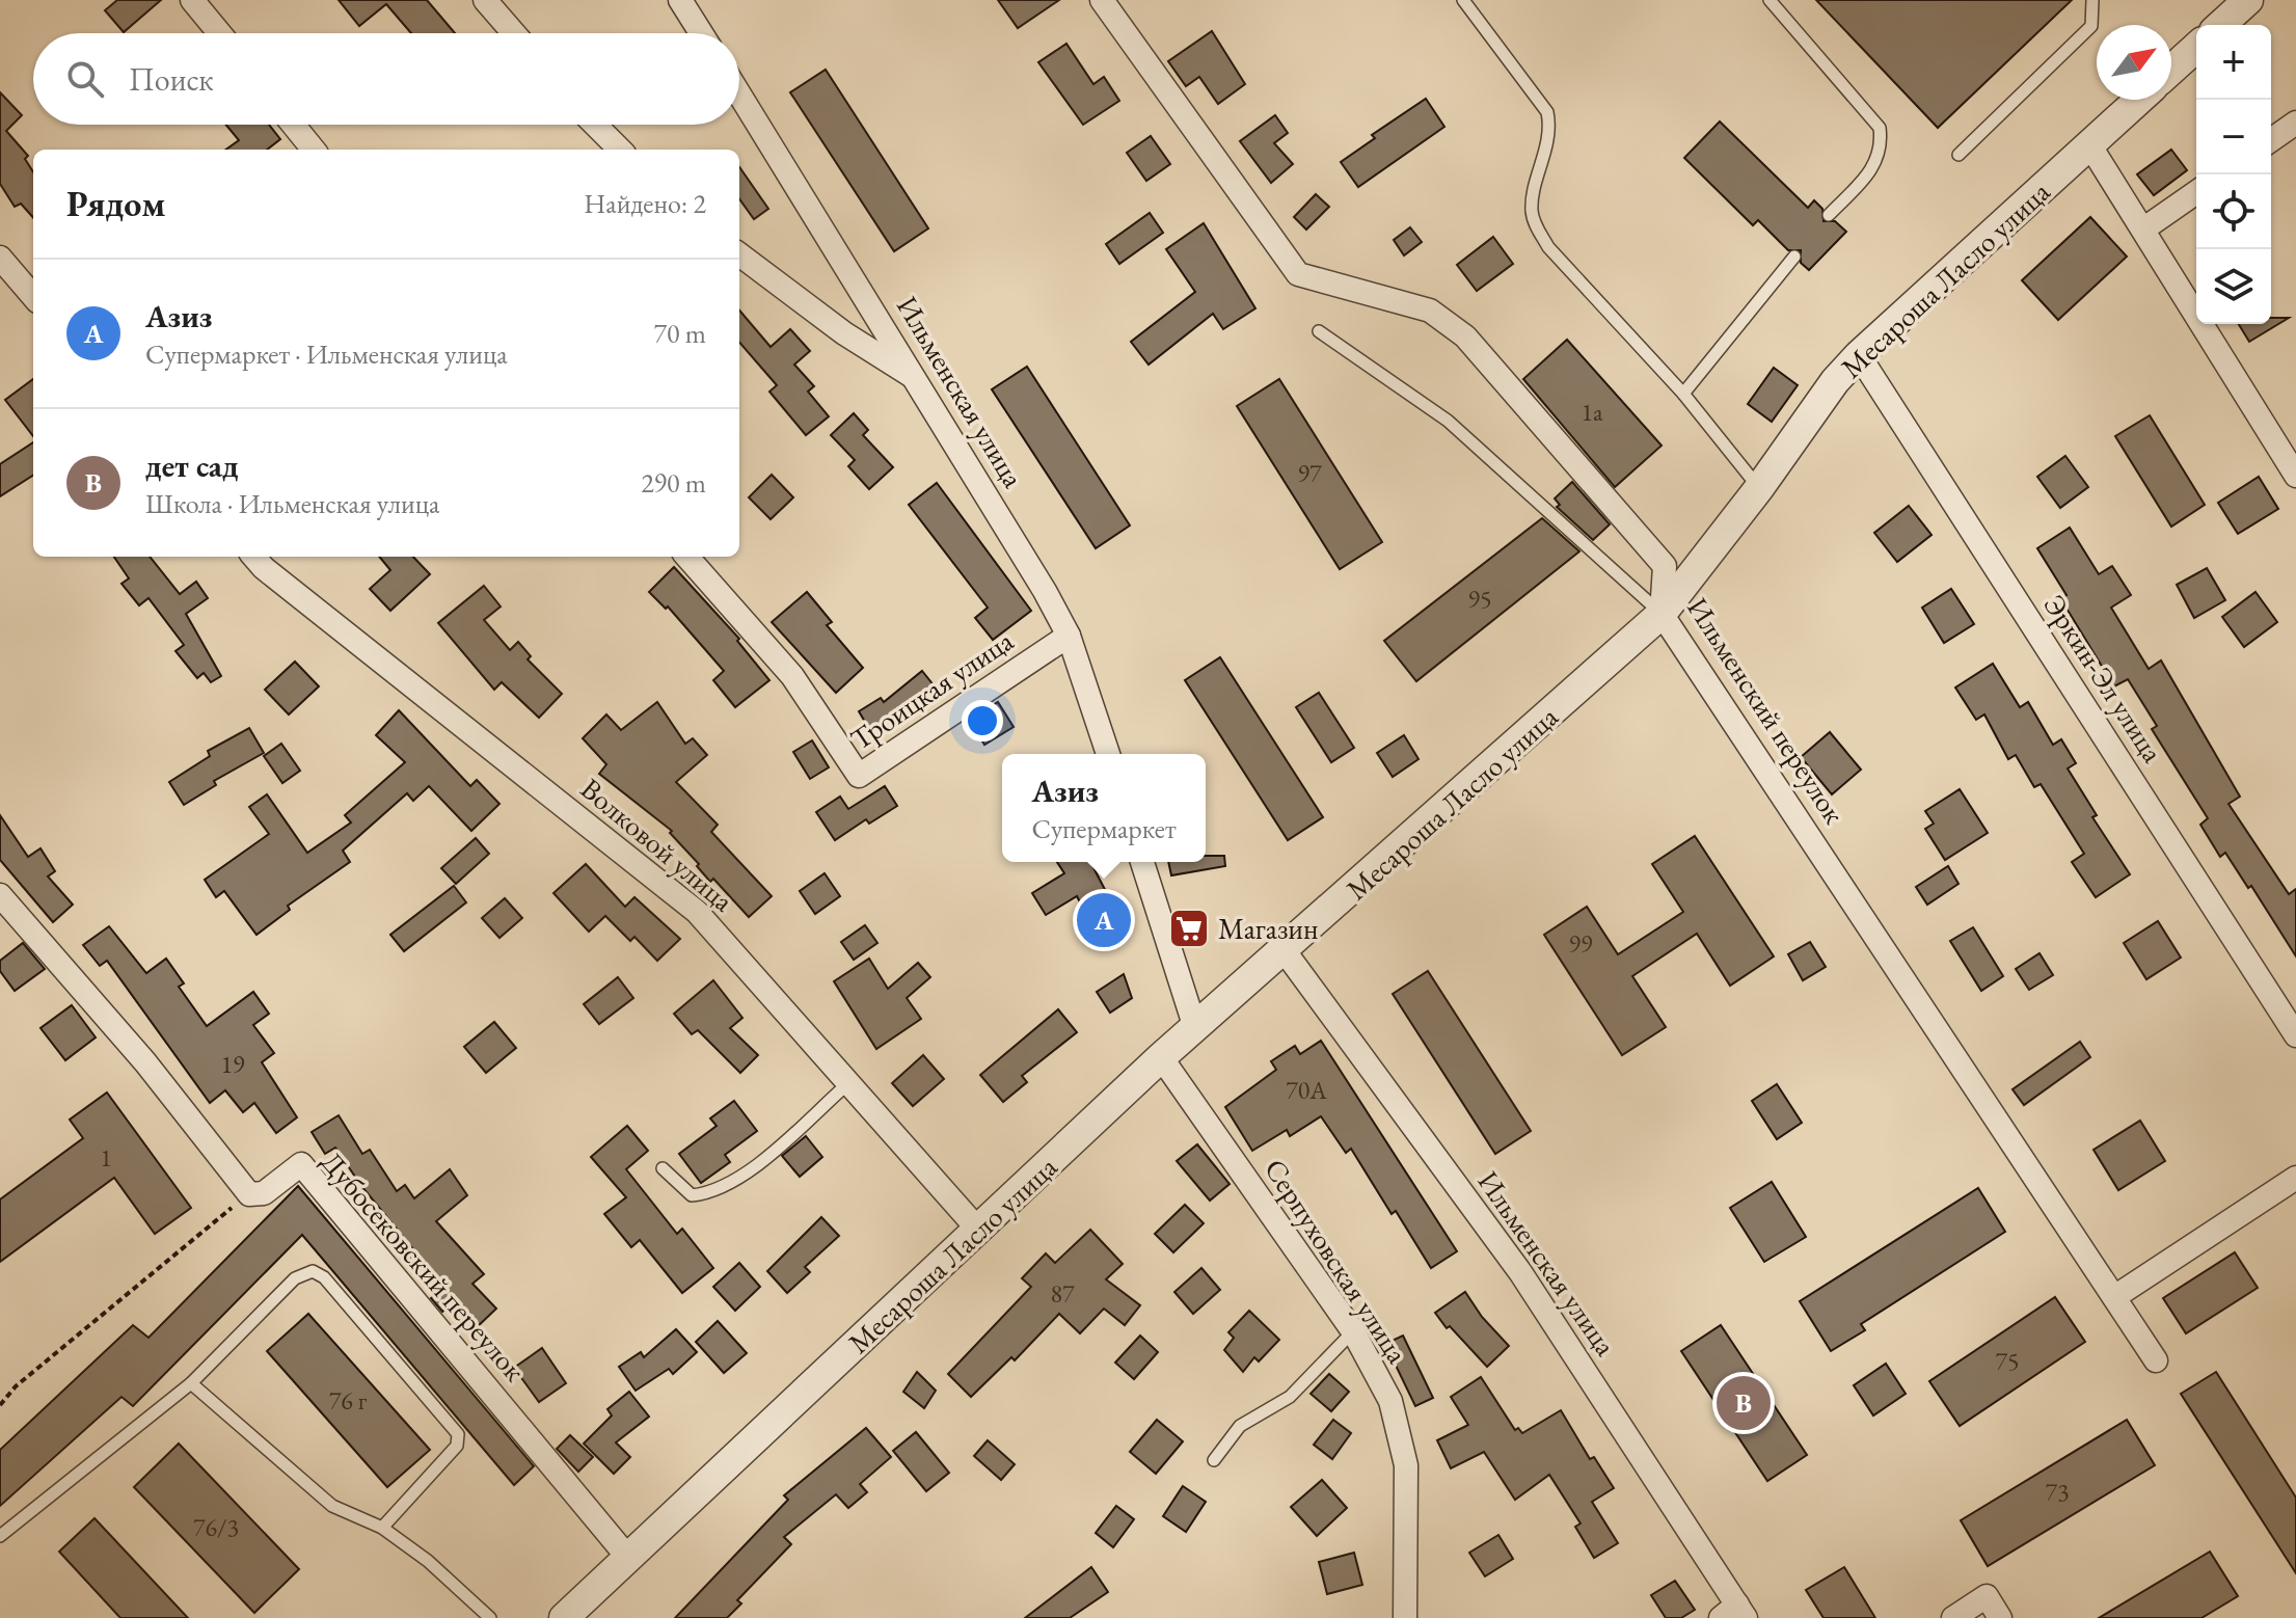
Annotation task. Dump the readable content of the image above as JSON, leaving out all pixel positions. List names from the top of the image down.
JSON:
{
  "streets": {
    "street": [
      "Месароша Ласло улица",
      "Ильменская улица",
      "Эркин-Эл улица",
      "Троицкая улица",
      "Ильменский переулок",
      "Волковой улица",
      "Серпуховская улица",
      "Дубосековский переулок"
    ]
  },
  "crossings": [
    ["Месароша Ласло улица", "Ильменская улица"],
    ["Месароша Ласло улица", "Эркин-Эл улица"],
    ["Месароша Ласло улица", "Ильменский переулок"],
    ["Месароша Ласло улица", "Волковой улица"],
    ["Месароша Ласло улица", "Серпуховская улица"],
    ["Месароша Ласло улица", "Дубосековский переулок"],
    ["Ильменская улица", "Троицкая улица"]
  ],
  "places": {
    "supermarket": ["Магазин"]
  },
  "house_numbers": [
    "1а",
    "97",
    "95",
    "99",
    "19",
    "70А",
    "1",
    "87",
    "75",
    "76 г",
    "73",
    "76/3"
  ],
  "north": "top right",
  "page": {
    "map_buttons": ["+", "−"],
    "search": "Поиск",
    "heading": ["Рядом", "Найдено: 2"],
    "list": [
      {
        "mark": "A",
        "name": "Азиз",
        "note": "Супермаркет · Ильменская улица",
        "value": "70 m"
      },
      {
        "mark": "B",
        "name": "дет сад",
        "note": "Школа · Ильменская улица",
        "value": "290 m"
      }
    ],
    "popup": ["Азиз", "Супермаркет"],
    "pins": ["A", "B"]
  }
}
